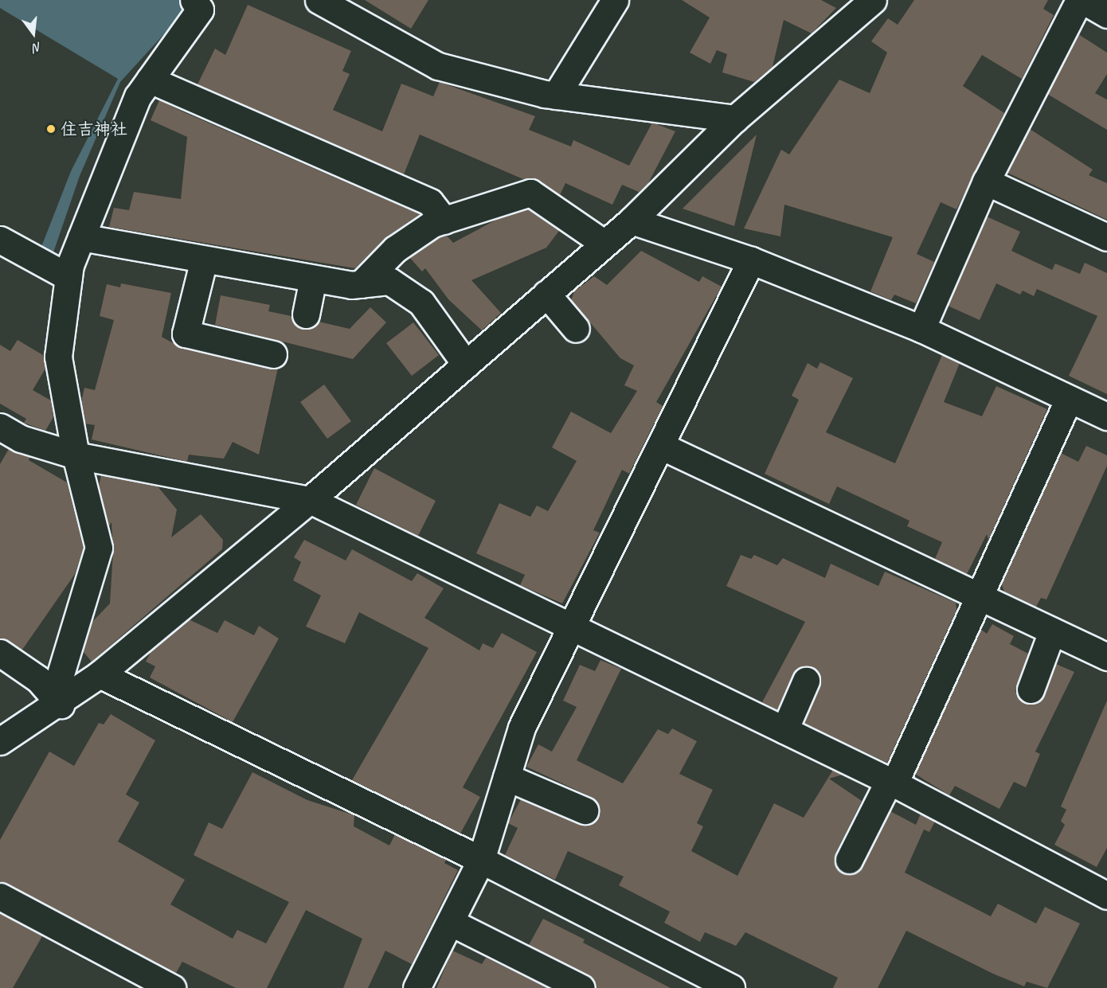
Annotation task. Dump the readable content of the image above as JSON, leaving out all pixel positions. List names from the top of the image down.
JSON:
{
  "places": ["住吉神社"],
  "north": "bottom"
}
